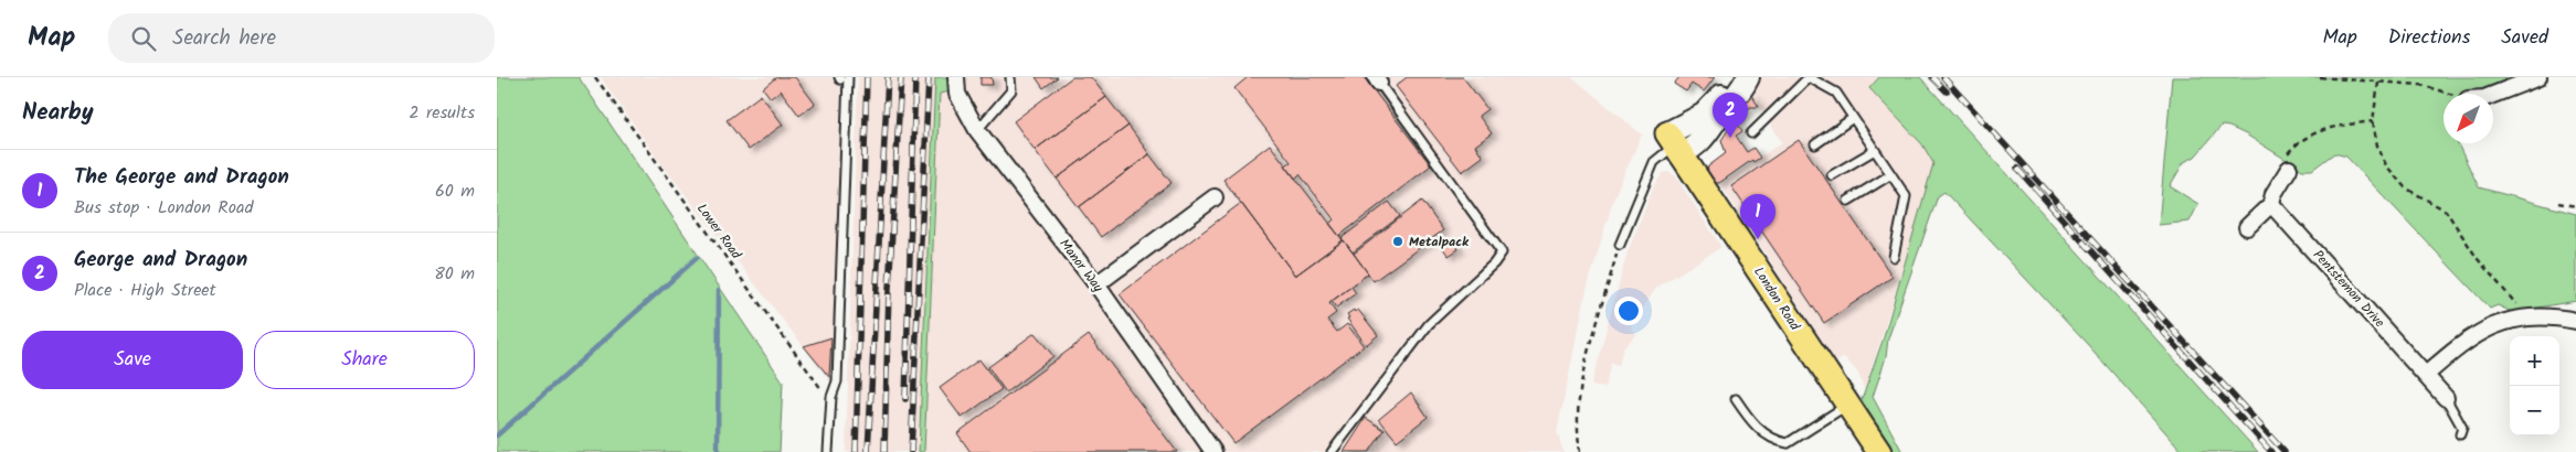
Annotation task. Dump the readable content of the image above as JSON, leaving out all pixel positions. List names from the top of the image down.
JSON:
{
  "streets": {
    "main road": ["London Road"],
    "street": ["Manor Way", "Pentstemon Drive"],
    "path": ["Lower Road"]
  },
  "places": ["Metalpack"],
  "north": "bottom left",
  "page": {
    "header": "Map",
    "search": "Search here",
    "nav": ["Map", "Directions", "Saved"],
    "heading": ["Nearby", "2 results"],
    "pins": ["2", "1"],
    "list": [
      {
        "mark": "1",
        "name": "The George and Dragon",
        "note": "Bus stop · London Road",
        "value": "60 m"
      },
      {
        "mark": "2",
        "name": "George and Dragon",
        "note": "Place · High Street",
        "value": "80 m"
      }
    ],
    "buttons": ["Save", "Share"],
    "map_buttons": ["+", "−"]
  }
}
